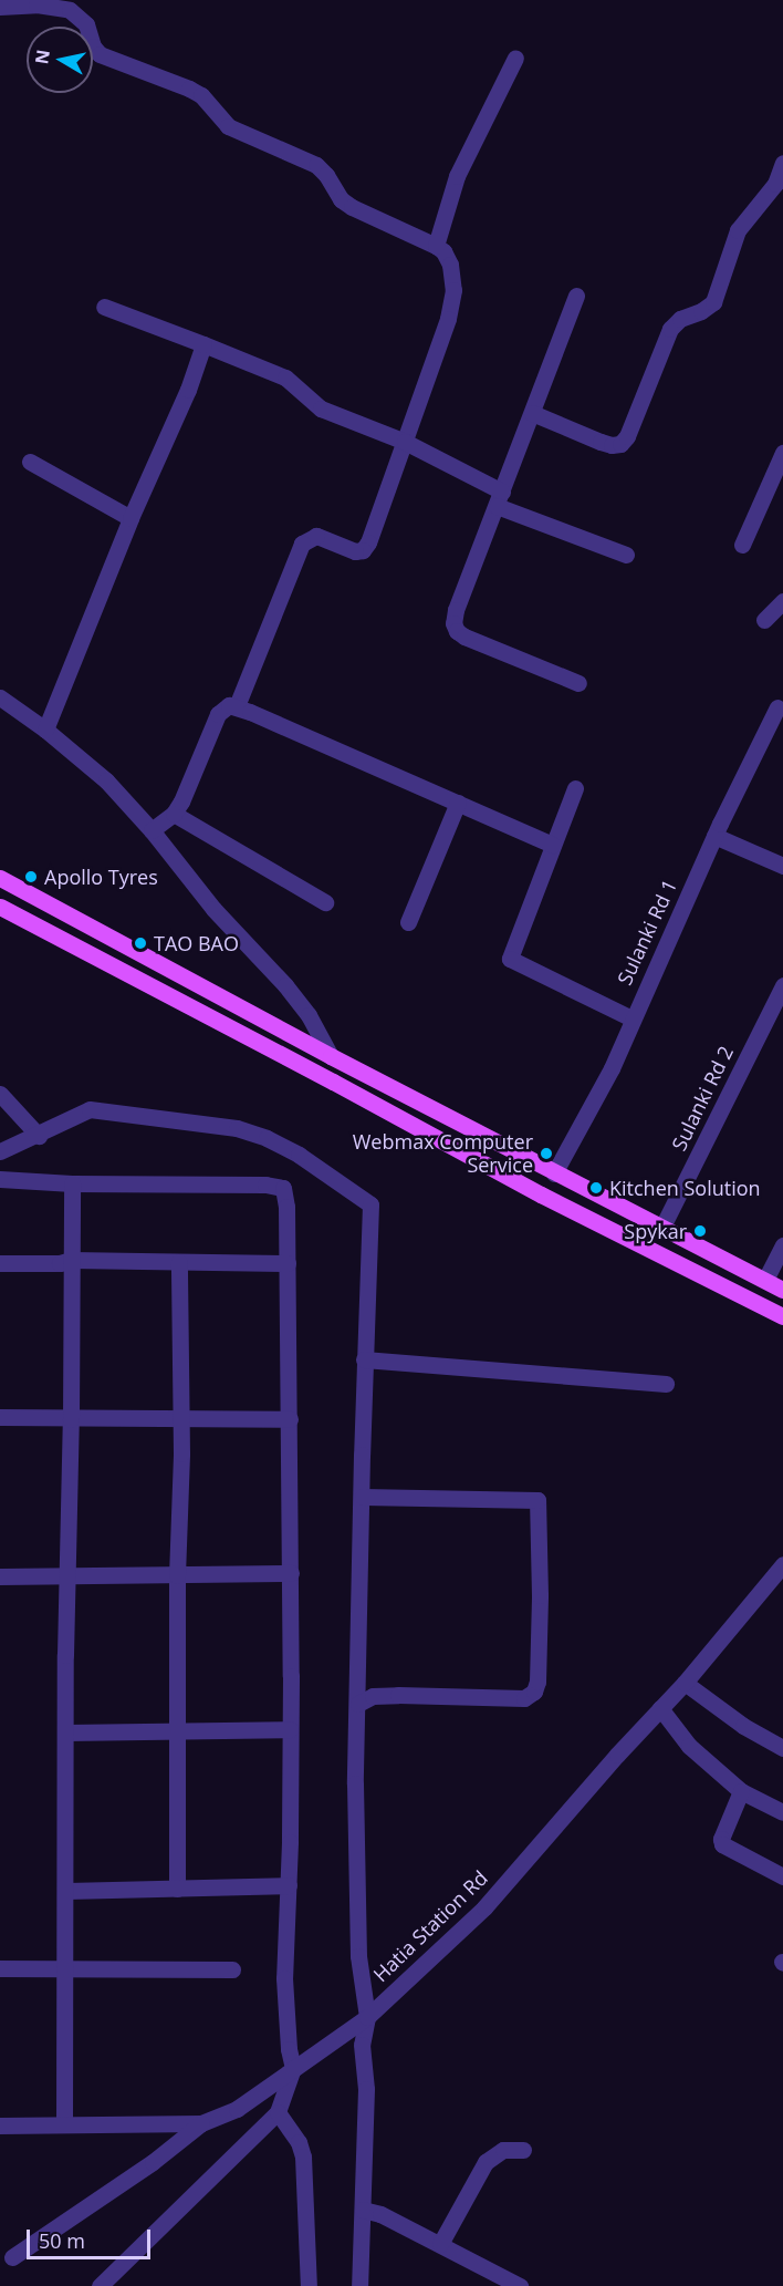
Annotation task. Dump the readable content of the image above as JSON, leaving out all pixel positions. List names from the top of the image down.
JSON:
{
  "streets": {
    "street": ["Sulanki Rd 1", "Sulanki Rd 2", "Hatia Station Rd"]
  },
  "places": [
    "Apollo Tyres",
    "TAO BAO",
    "Webmax Computer Service",
    "Kitchen Solution",
    "Spykar"
  ],
  "scale_bar": "50 m",
  "north": "left"
}
